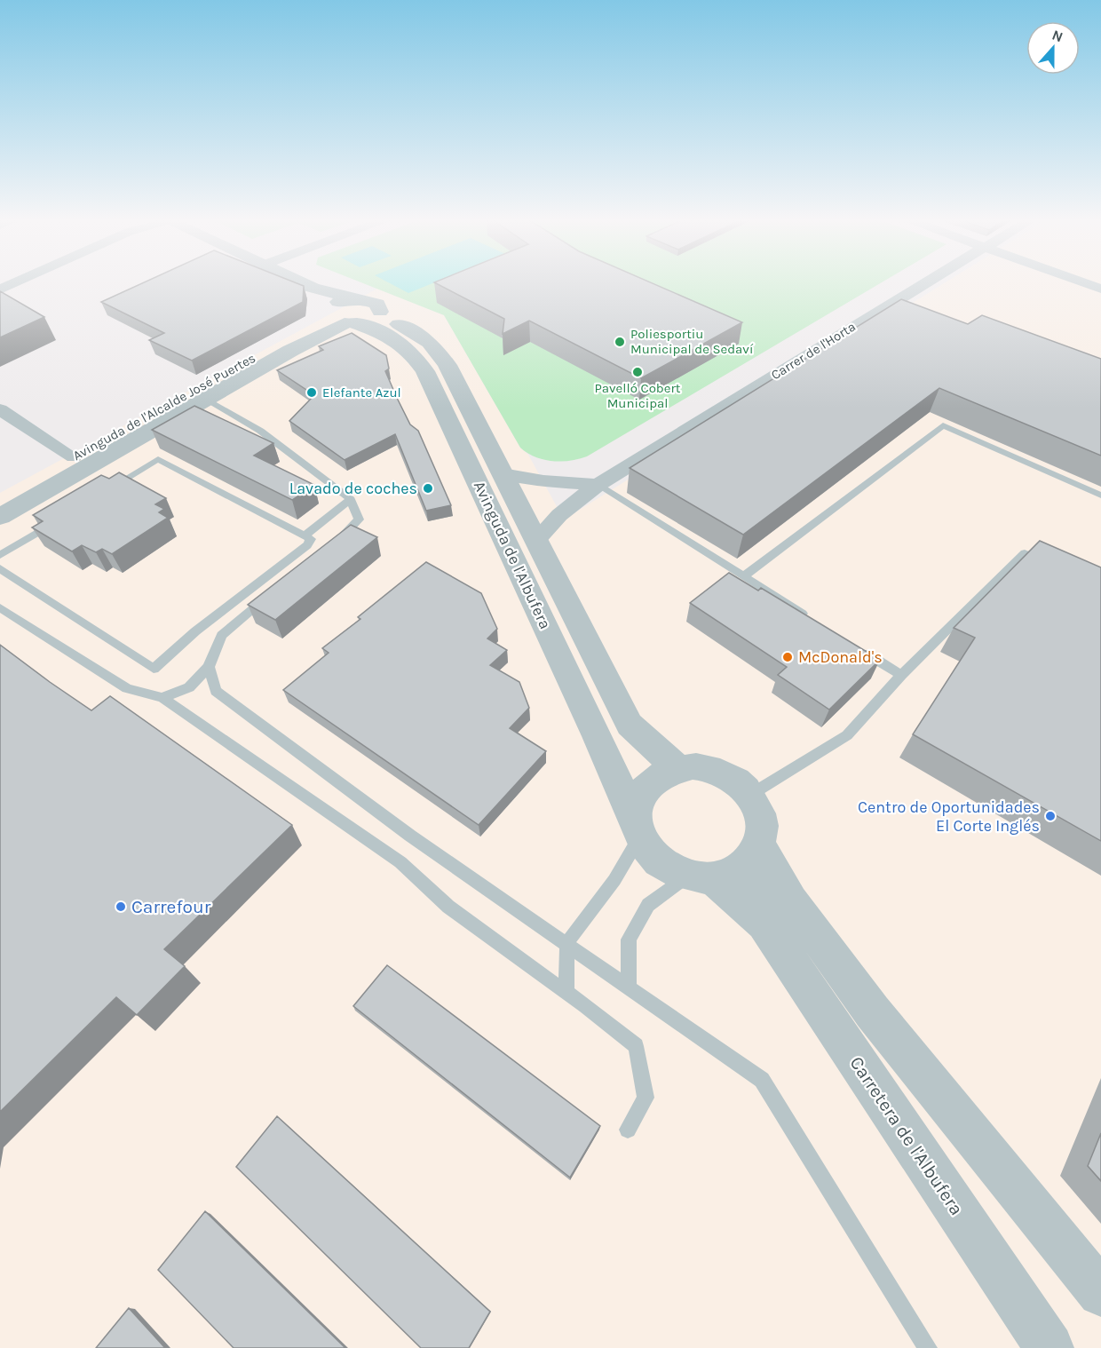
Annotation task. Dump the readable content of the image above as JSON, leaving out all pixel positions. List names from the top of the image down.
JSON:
{
  "streets": {
    "street": [
      "Carrer de l'Horta",
      "Avinguda de l'Alcalde José Puertes",
      "Avinguda de l'Albufera",
      "Carretera de l'Albufera"
    ]
  },
  "crossings": [
    ["Carrer de l'Horta", "Avinguda de l'Albufera"],
    ["Avinguda de l'Alcalde José Puertes", "Avinguda de l'Albufera"]
  ],
  "places": [
    "Poliesportiu Municipal de Sedaví",
    "Pavelló Cobert Municipal",
    "Elefante Azul",
    "Lavado de coches",
    "McDonald's",
    "Centro de Oportunidades El Corte Inglés",
    "Carrefour"
  ],
  "north": "top"
}
